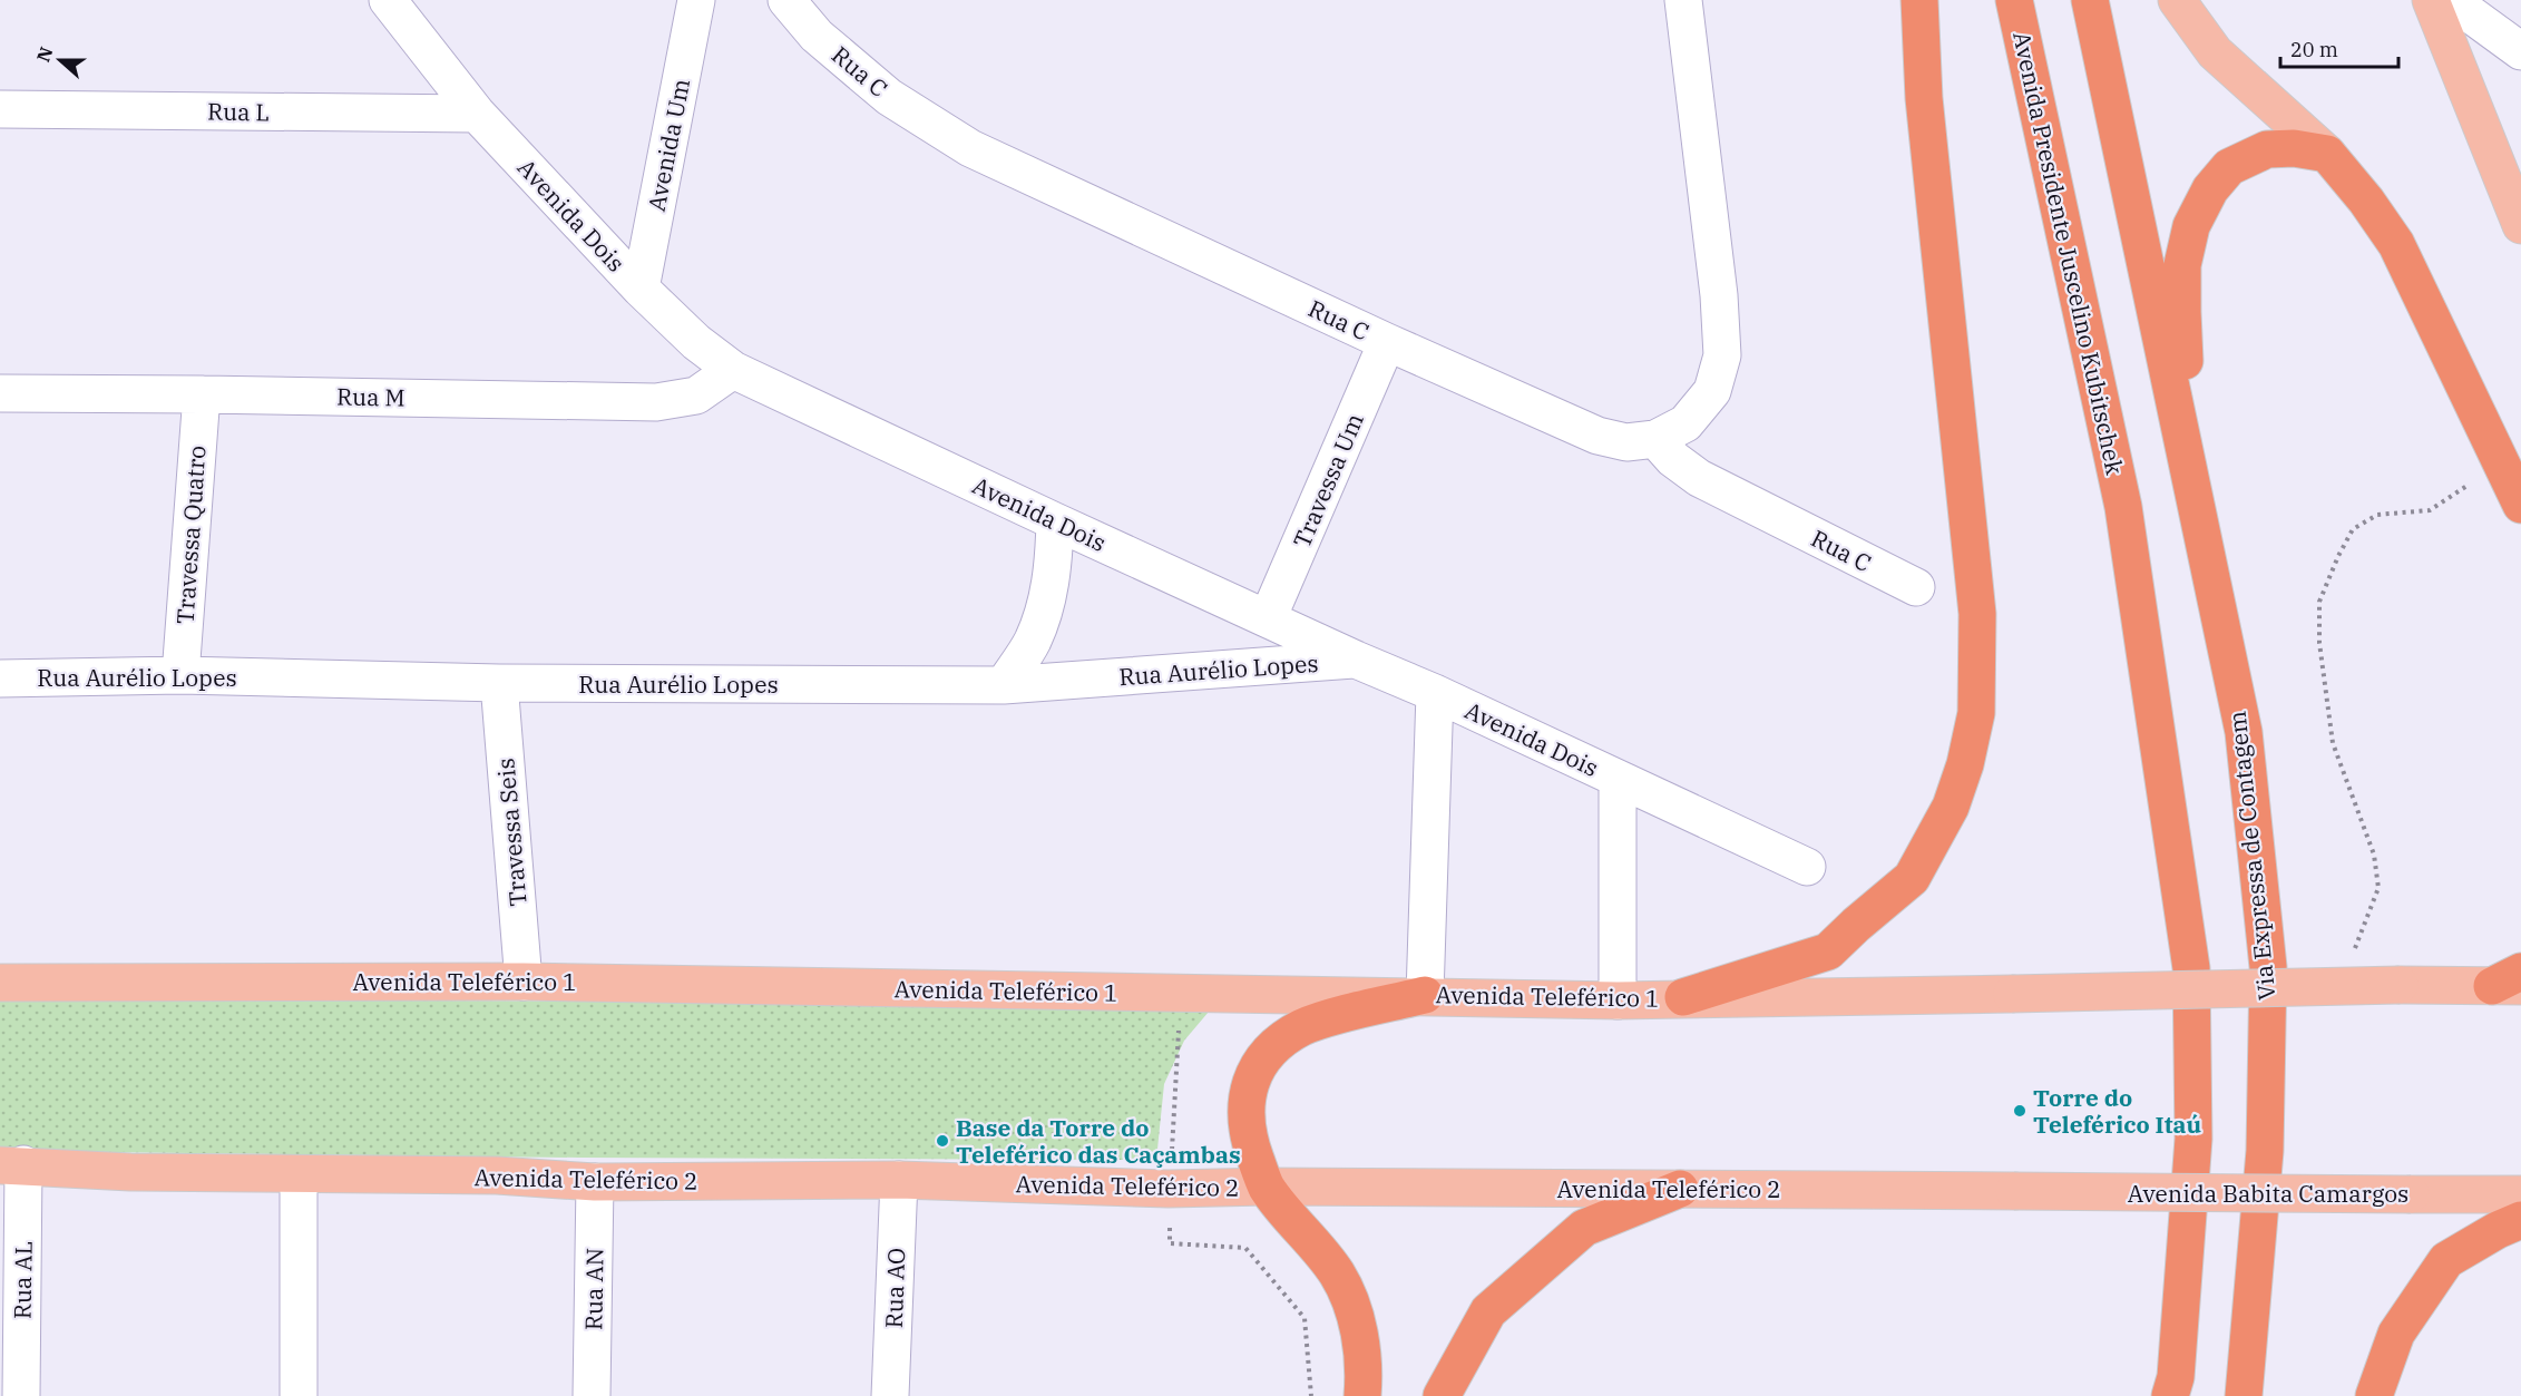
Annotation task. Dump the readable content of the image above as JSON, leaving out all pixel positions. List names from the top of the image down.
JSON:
{
  "streets": {
    "highway": ["Avenida Presidente Juscelino Kubitschek", "Via Expressa de Contagem"],
    "main road": ["Avenida Teleférico 1", "Avenida Teleférico 2", "Avenida Babita Camargos"],
    "street": [
      "Rua C",
      "Rua L",
      "Avenida Um",
      "Avenida Dois",
      "Rua M",
      "Travessa Um",
      "Travessa Quatro",
      "Rua Aurélio Lopes",
      "Travessa Seis",
      "Rua AL",
      "Rua AO",
      "Rua AN"
    ]
  },
  "crossings": [
    ["Rua C", "Travessa Um"],
    ["Rua L", "Avenida Dois"],
    ["Avenida Um", "Avenida Dois"],
    ["Avenida Dois", "Rua M"],
    ["Avenida Dois", "Travessa Um"],
    ["Avenida Dois", "Rua Aurélio Lopes"],
    ["Rua M", "Travessa Quatro"],
    ["Travessa Quatro", "Rua Aurélio Lopes"],
    ["Rua Aurélio Lopes", "Travessa Seis"],
    ["Travessa Seis", "Avenida Teleférico 1"],
    ["Avenida Teleférico 2", "Avenida Babita Camargos"],
    ["Avenida Teleférico 2", "Rua AL"],
    ["Avenida Teleférico 2", "Rua AO"],
    ["Avenida Teleférico 2", "Rua AN"]
  ],
  "places": ["Torre do Teleférico Itaú", "Base da Torre do Teleférico das Caçambas"],
  "scale_bar": "20 m",
  "north": "left"
}
